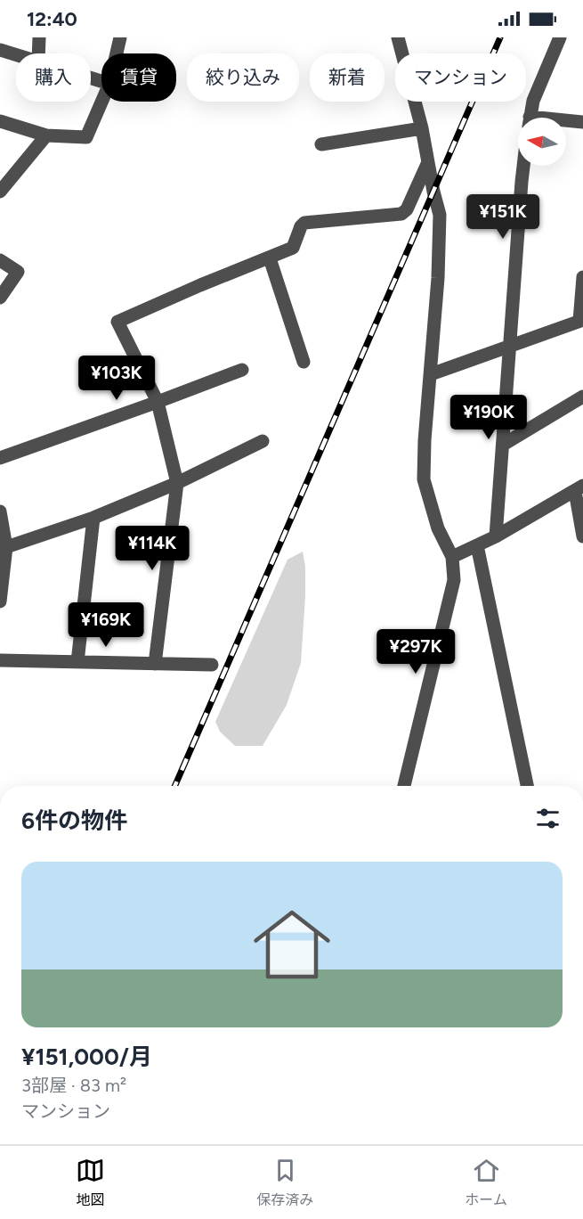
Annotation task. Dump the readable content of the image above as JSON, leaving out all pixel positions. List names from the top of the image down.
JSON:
{
  "north": "left",
  "page": {
    "status": "12:40",
    "chip": [
      "購入",
      "賃貸",
      "絞り込み",
      "新着",
      "マンション"
    ],
    "price": [
      "¥151K",
      "¥103K",
      "¥190K",
      "¥114K",
      "¥169K",
      "¥297K"
    ],
    "heading": "6件の物件",
    "list": [
      {
        "name": "¥151,000/月",
        "note": "3部屋 · 83 m² · マンション"
      }
    ],
    "tabs": ["地図", "保存済み", "ホーム"]
  }
}
